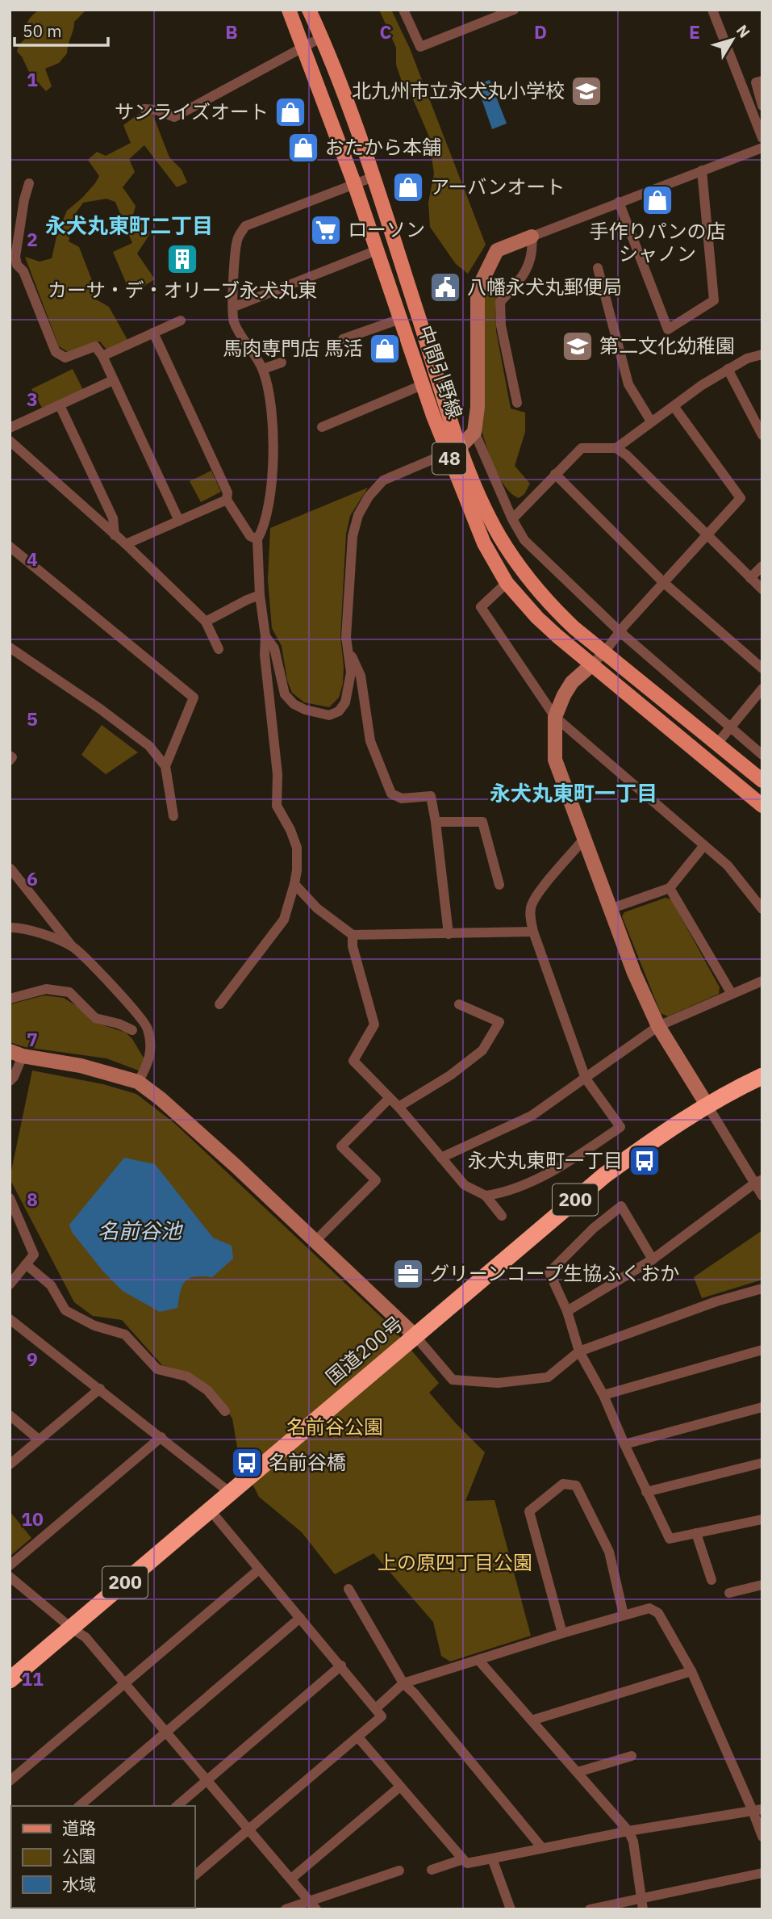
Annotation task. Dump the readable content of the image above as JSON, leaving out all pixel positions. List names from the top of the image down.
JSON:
{
  "streets": {
    "highway": ["200", "国道200号"],
    "main road": ["中間引野線", "48"]
  },
  "districts": ["永犬丸東町二丁目", "永犬丸東町一丁目"],
  "water": ["名前谷池"],
  "parks": ["名前谷公園", "上の原四丁目公園"],
  "places": {
    "school or university": ["北九州市立永犬丸小学校", "第二文化幼稚園"],
    "shop": [
      "サンライズオート",
      "おたから本舗",
      "アーバンオート",
      "手作りパンの店 シャノン",
      "馬肉専門店 馬活"
    ],
    "supermarket": ["ローソン"],
    "building": ["カーサ・デ・オリーブ永犬丸東"],
    "public building": ["八幡永犬丸郵便局"],
    "bus stop": ["永犬丸東町一丁目", "名前谷橋"],
    "office": ["グリーンコープ生協ふくおか"]
  },
  "legend": ["道路", "公園", "水域"],
  "scale_bar": "50 m",
  "north": "top right",
  "grid": {
    "columns": [
      "B",
      "C",
      "D",
      "E"
    ],
    "rows": [
      "1",
      "2",
      "3",
      "4",
      "5",
      "6",
      "7",
      "8",
      "9",
      "10",
      "11"
    ]
  }
}
